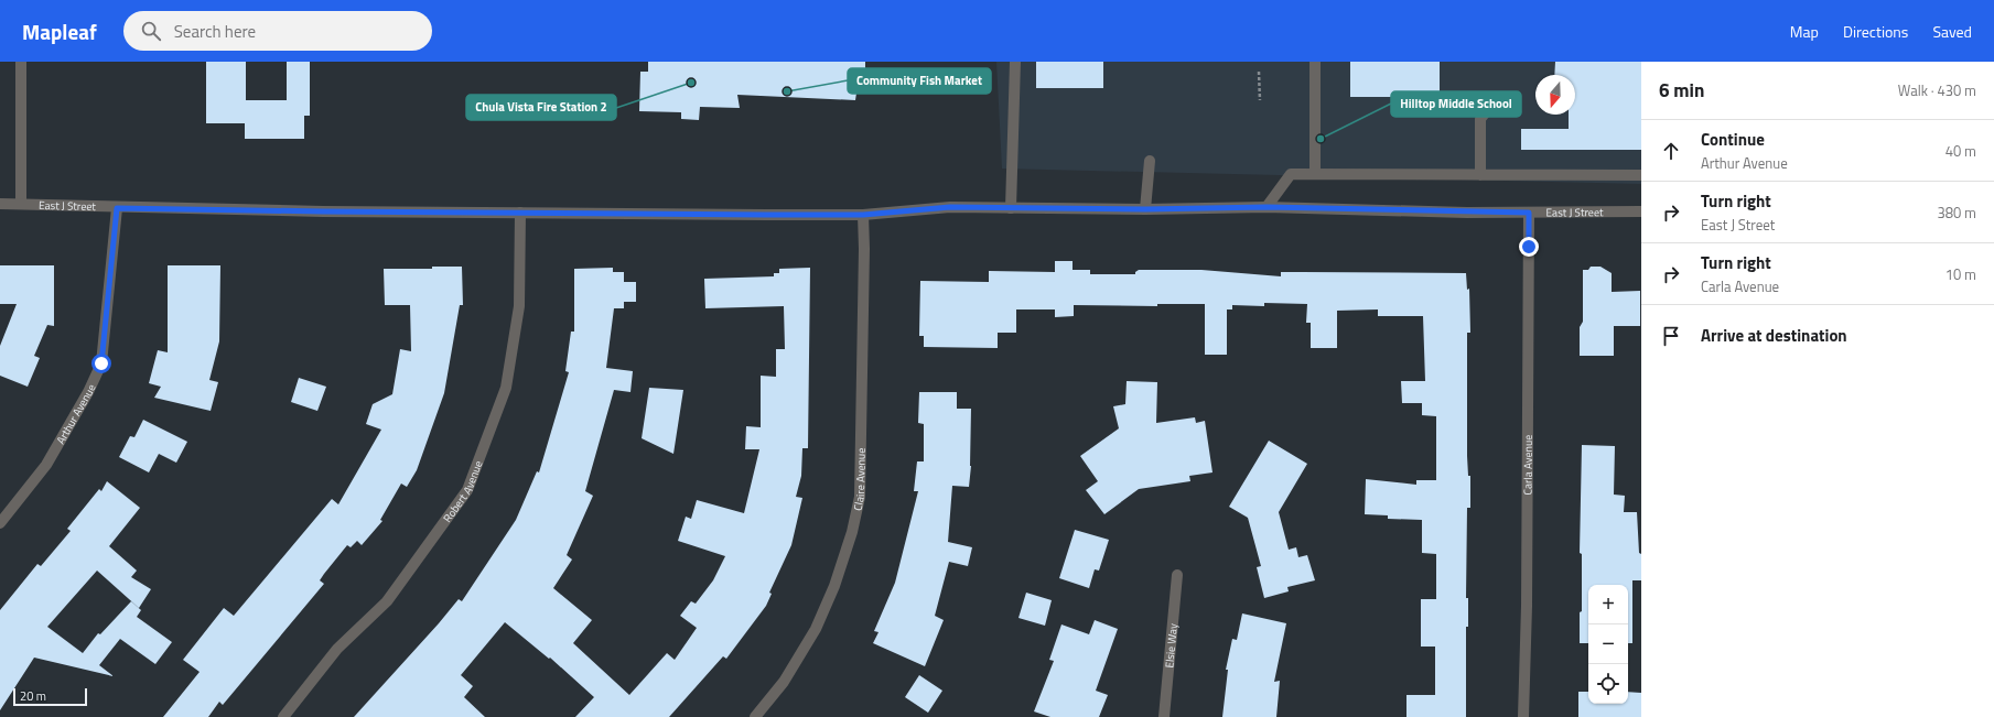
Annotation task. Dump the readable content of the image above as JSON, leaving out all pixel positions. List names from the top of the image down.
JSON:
{
  "streets": {
    "street": [
      "East J Street",
      "Arthur Avenue",
      "Carla Avenue",
      "Claire Avenue",
      "Robert Avenue",
      "Elsie Way"
    ]
  },
  "crossings": [
    ["East J Street", "Arthur Avenue"],
    ["East J Street", "Carla Avenue"],
    ["East J Street", "Claire Avenue"],
    ["East J Street", "Robert Avenue"]
  ],
  "places": ["Chula Vista Fire Station 2", "Community Fish Market", "Hilltop Middle School"],
  "scale_bar": "20 m",
  "north": "bottom",
  "page": {
    "header": "Mapleaf",
    "search": "Search here",
    "nav": ["Map", "Directions", "Saved"],
    "heading": ["6 min", "Walk · 430 m"],
    "list": [
      ["Continue", "Arthur Avenue", "40 m"],
      ["Turn right", "East J Street", "380 m"],
      ["Turn right", "Carla Avenue", "10 m"],
      "Arrive at destination"
    ],
    "map_buttons": ["+", "−"],
    "scale": "20 m"
  }
}
